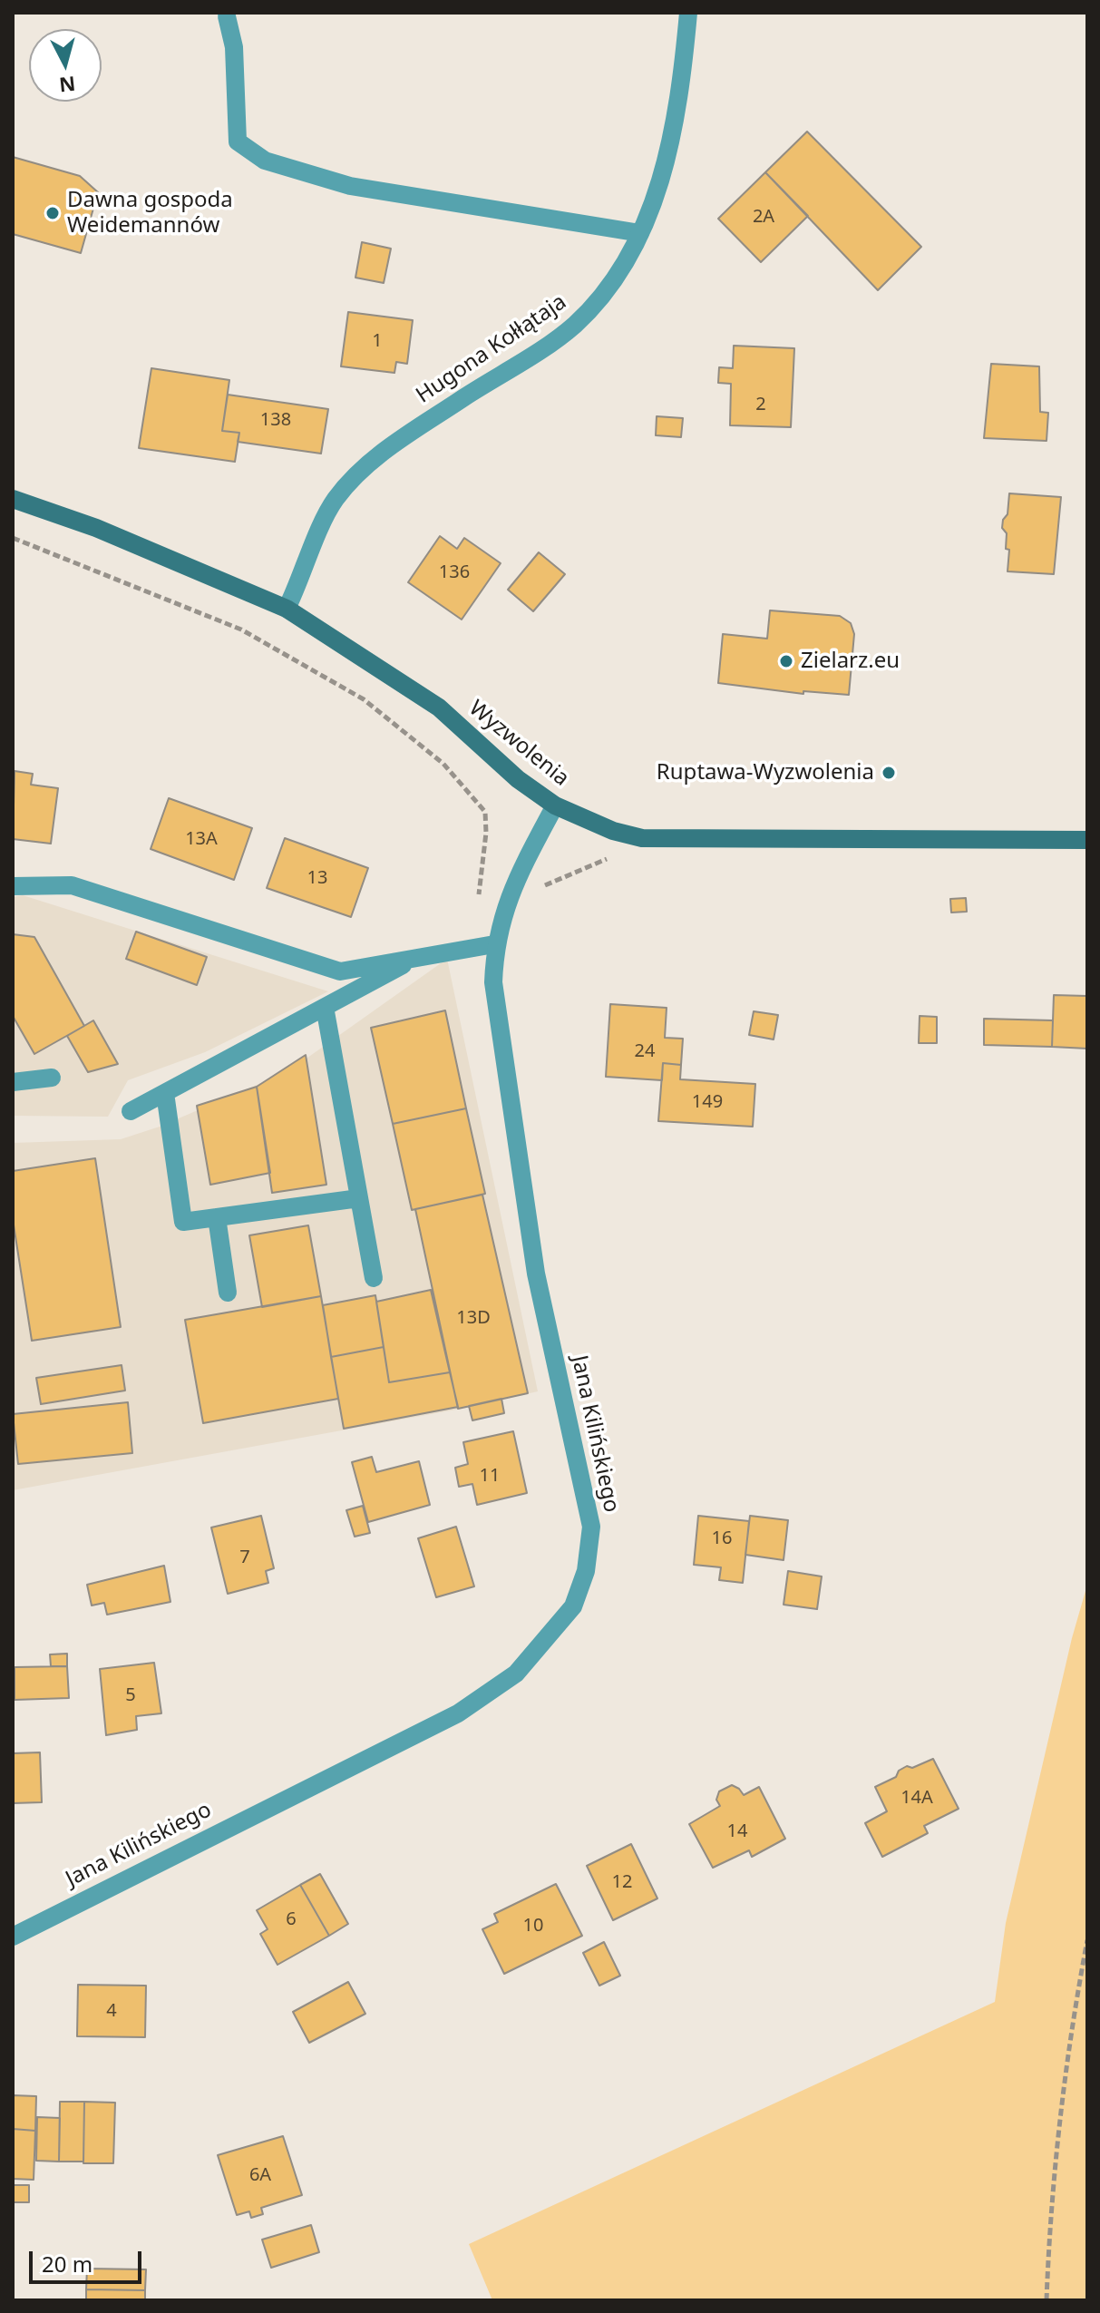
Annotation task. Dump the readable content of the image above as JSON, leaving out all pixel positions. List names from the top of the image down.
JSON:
{
  "streets": {
    "street": ["Hugona Kołłątaja", "Wyzwolenia", "Jana Kilińskiego"]
  },
  "crossings": [
    ["Hugona Kołłątaja", "Wyzwolenia"],
    ["Wyzwolenia", "Jana Kilińskiego"]
  ],
  "places": ["Dawna gospoda Weidemannów", "Zielarz.eu", "Ruptawa-Wyzwolenia"],
  "house_numbers": [
    "2A",
    "1",
    "2",
    "138",
    "136",
    "13A",
    "13",
    "24",
    "149",
    "13D",
    "11",
    "16",
    "7",
    "5",
    "14A",
    "14",
    "12",
    "6",
    "10",
    "4",
    "6A"
  ],
  "scale_bar": "20 m",
  "north": "bottom"
}
